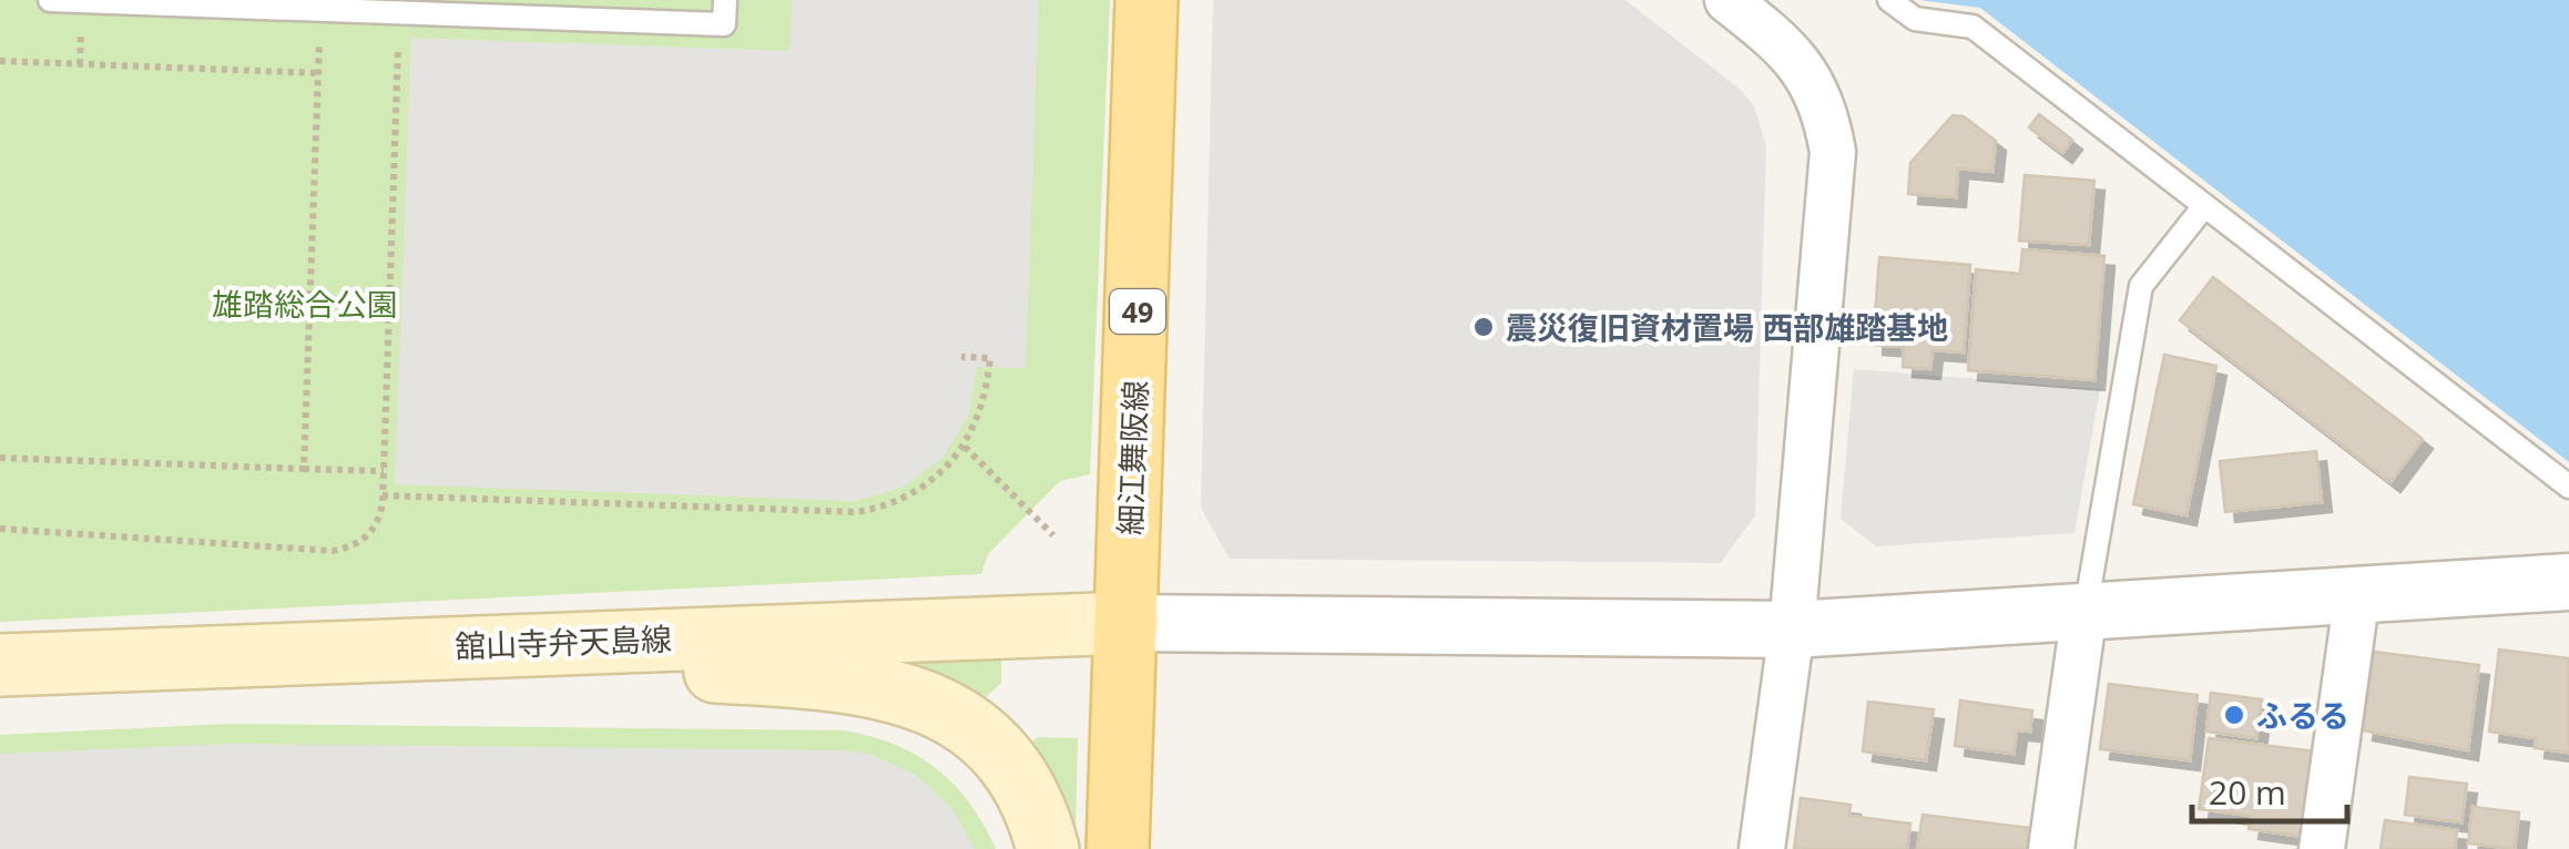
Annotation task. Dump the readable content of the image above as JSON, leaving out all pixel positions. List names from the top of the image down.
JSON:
{
  "streets": {
    "main road": ["49", "細江舞阪線", "舘山寺弁天島線"]
  },
  "crossings": [
    ["細江舞阪線", "舘山寺弁天島線"]
  ],
  "parks": ["雄踏総合公園"],
  "places": ["震災復旧資材置場 西部雄踏基地", "ふるる"],
  "scale_bar": "20 m"
}
